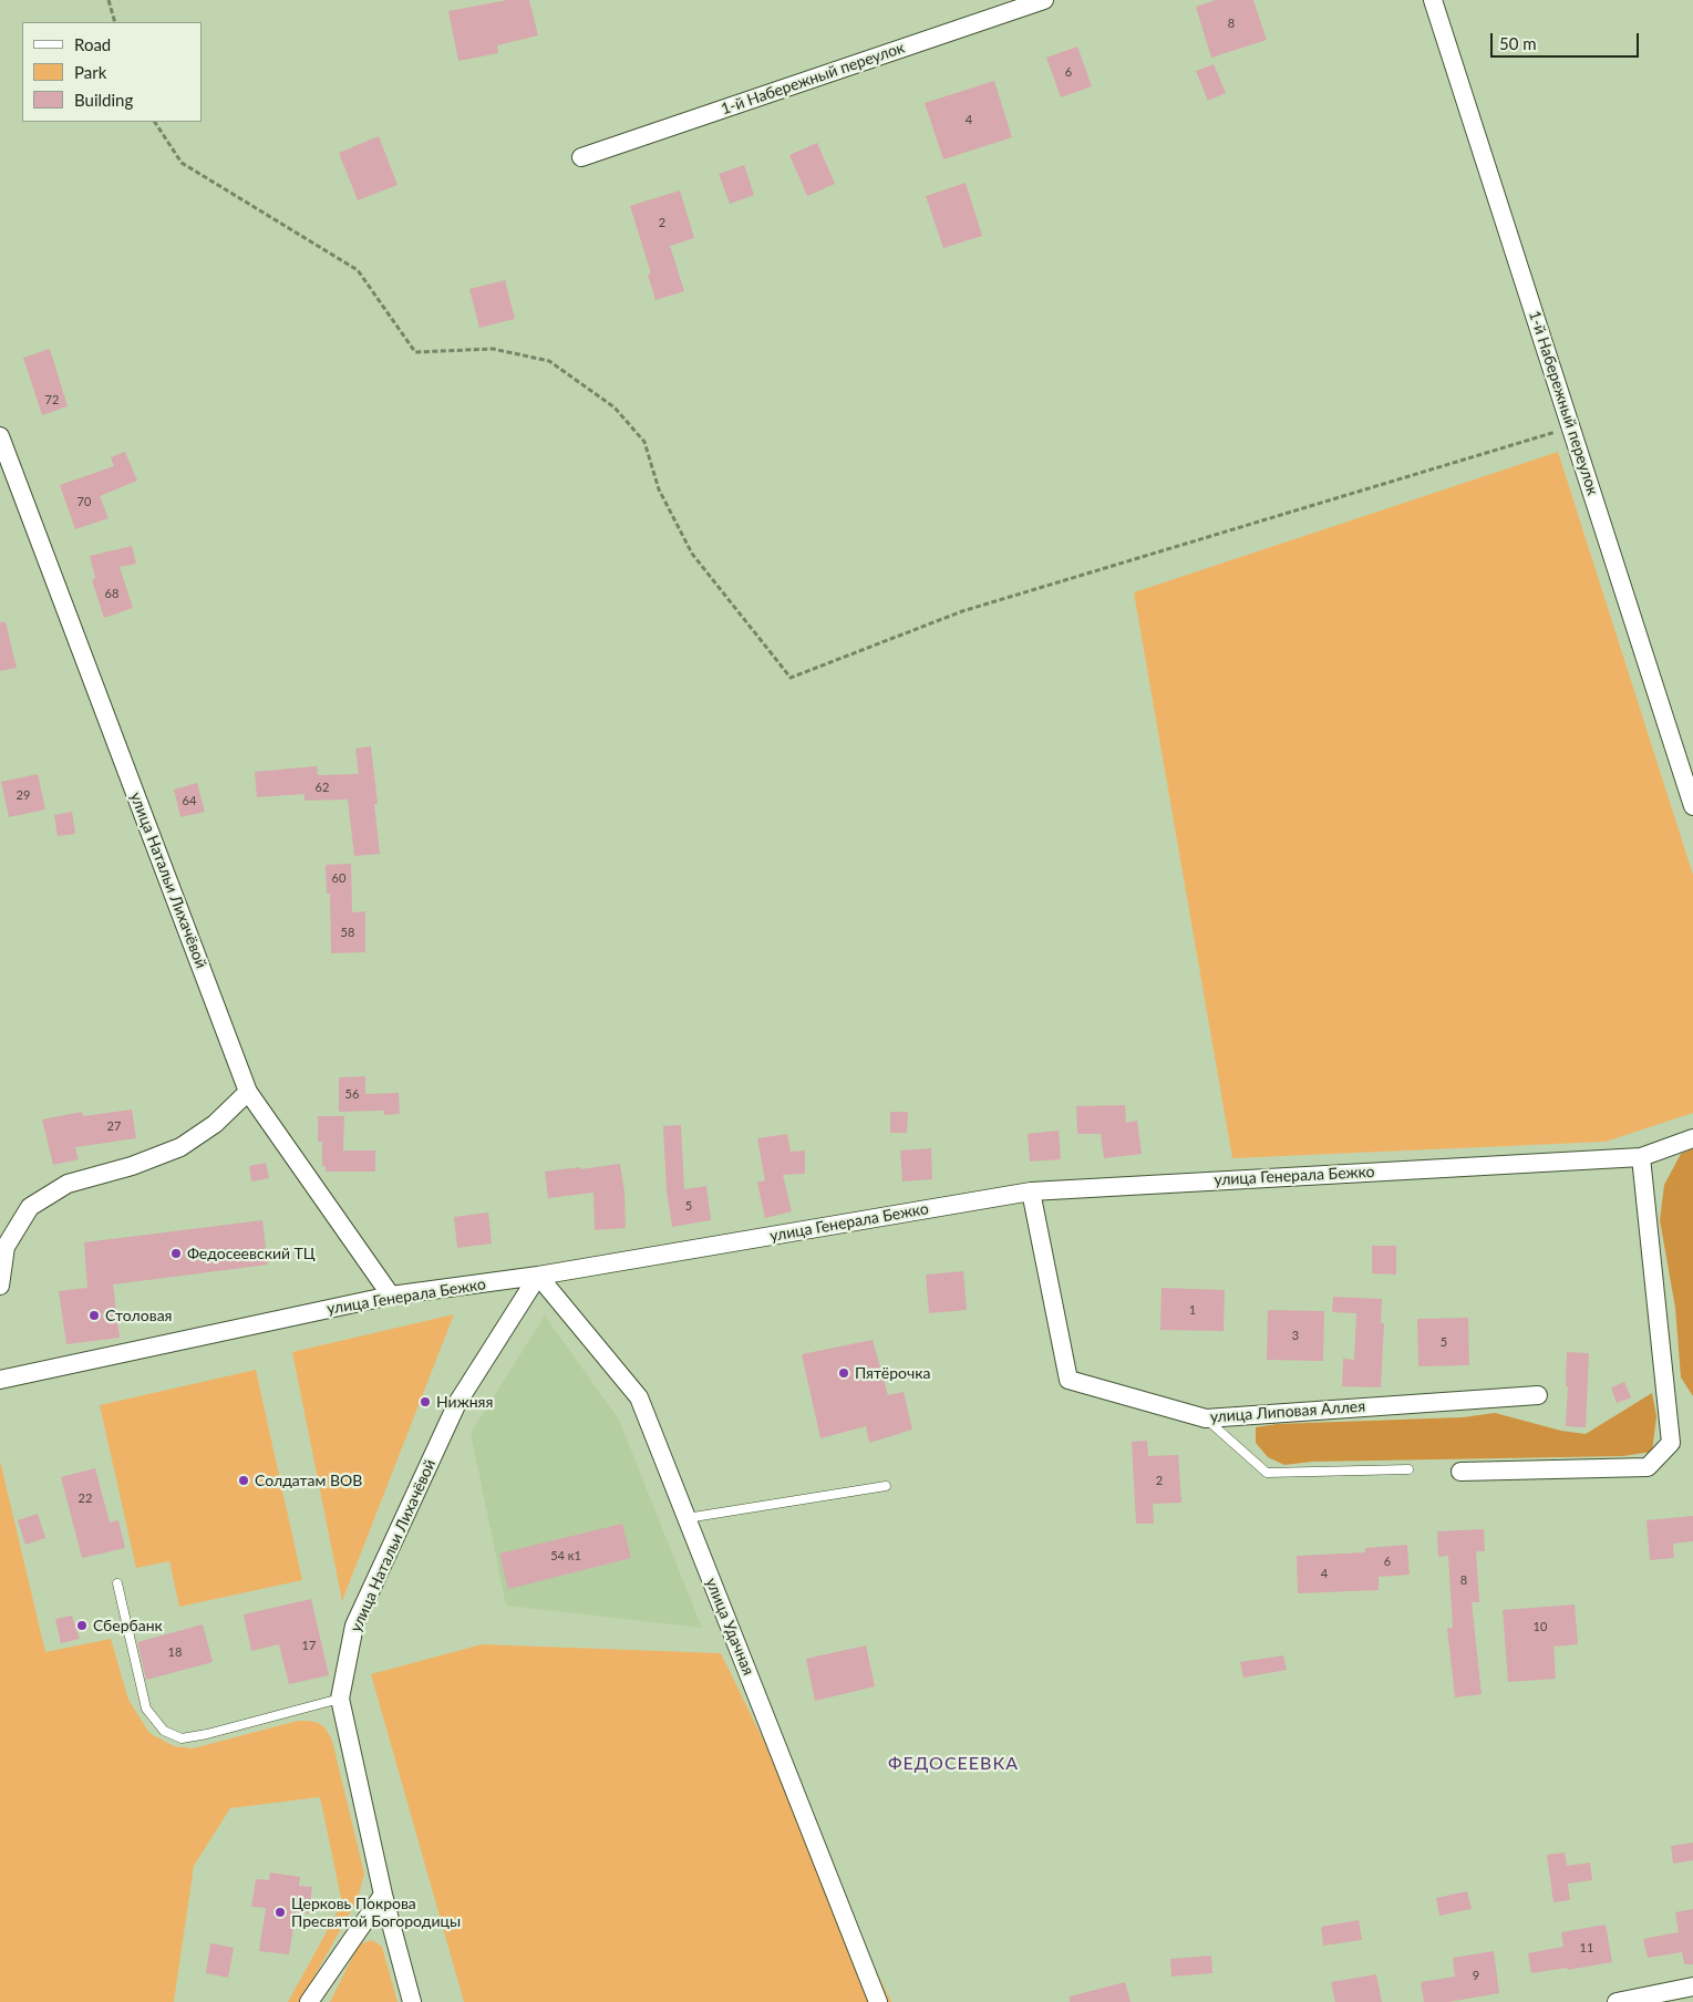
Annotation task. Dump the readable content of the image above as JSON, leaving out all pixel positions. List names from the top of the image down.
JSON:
{
  "streets": {
    "street": [
      "1-й Набережный переулок",
      "улица Натальи Лихачёвой",
      "улица Генерала Бежко",
      "улица Липовая Аллея",
      "улица Удачная"
    ]
  },
  "crossings": [
    ["улица Натальи Лихачёвой", "улица Генерала Бежко"],
    ["улица Натальи Лихачёвой", "улица Удачная"],
    ["улица Генерала Бежко", "улица Липовая Аллея"],
    ["улица Генерала Бежко", "улица Удачная"]
  ],
  "districts": ["ФЕДОСЕЕВКА"],
  "places": [
    "Федосеевский ТЦ",
    "Столовая",
    "Пятёрочка",
    "Нижняя",
    "Солдатам ВОВ",
    "Сбербанк",
    "Церковь Покрова Пресвятой Богородицы"
  ],
  "house_numbers": [
    "8",
    "6",
    "4",
    "2",
    "72",
    "70",
    "68",
    "62",
    "29",
    "64",
    "60",
    "58",
    "56",
    "27",
    "5",
    "1",
    "3",
    "5",
    "2",
    "22",
    "54 к1",
    "6",
    "4",
    "8",
    "10",
    "17",
    "18",
    "11",
    "9"
  ],
  "legend": ["Road", "Park", "Building"],
  "scale_bar": "50 m"
}
